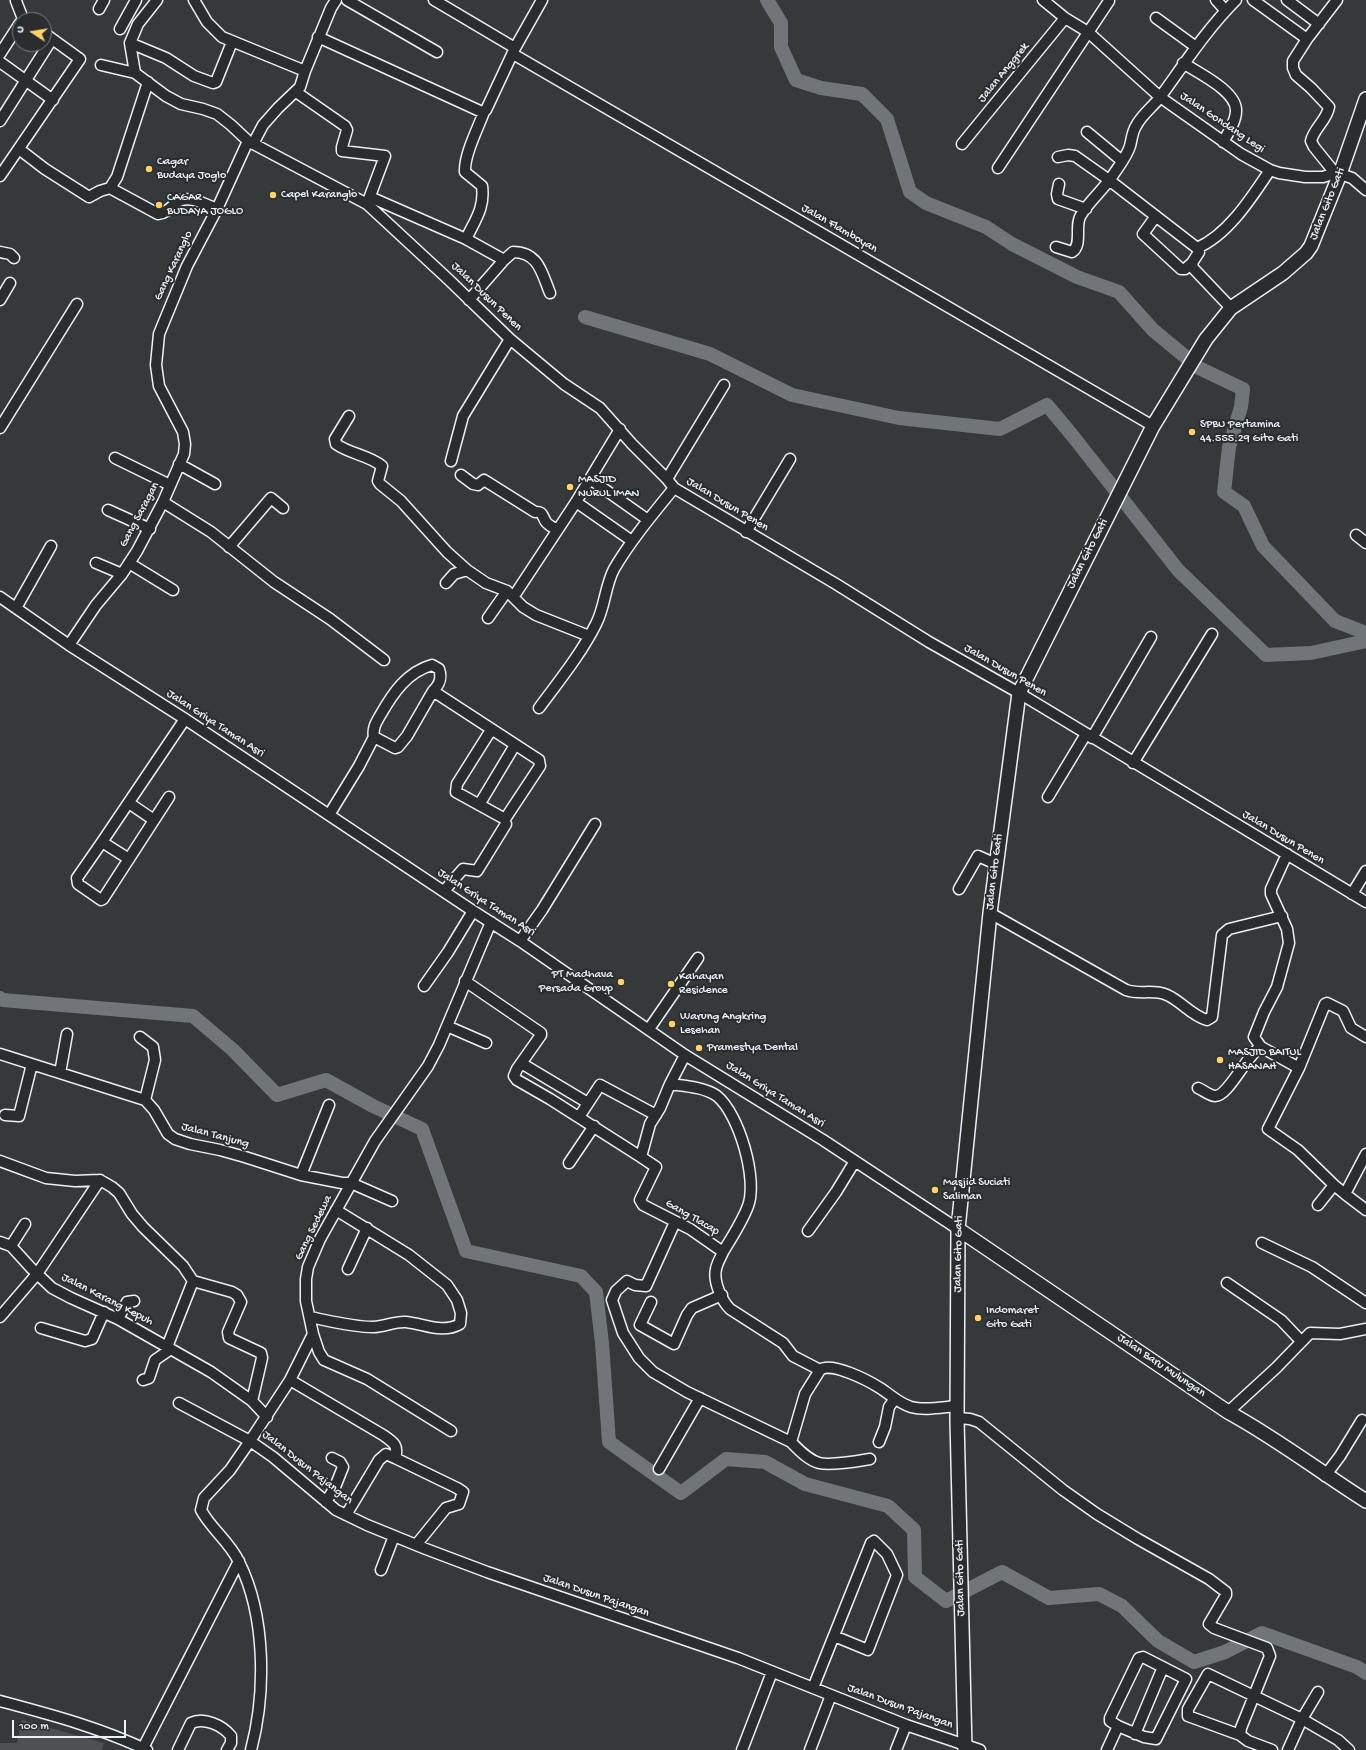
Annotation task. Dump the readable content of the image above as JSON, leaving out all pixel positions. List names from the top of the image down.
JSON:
{
  "streets": {
    "main road": ["Jalan Gito Gati", "Jalan Baru Mulungan"],
    "street": [
      "Jalan Anggrek",
      "Jalan Gondang Legi",
      "Jalan Flamboyan",
      "Gang Karanglo",
      "Jalan Dusun Penen",
      "Gang Saragan",
      "Jalan Griya Taman Asri",
      "Jalan Tanjung",
      "Gang Tlacap",
      "Gang Sedewa",
      "Jalan Karang Kepuh",
      "Jalan Dusun Pajangan"
    ]
  },
  "crossings": [
    ["Jalan Anggrek", "Jalan Gondang Legi"],
    ["Jalan Gondang Legi", "Jalan Gito Gati"],
    ["Jalan Gito Gati", "Jalan Flamboyan"],
    ["Jalan Gito Gati", "Jalan Dusun Penen"],
    ["Jalan Gito Gati", "Jalan Griya Taman Asri"],
    ["Jalan Gito Gati", "Gang Tlacap"],
    ["Jalan Gito Gati", "Jalan Baru Mulungan"],
    ["Jalan Gito Gati", "Jalan Dusun Pajangan"],
    ["Gang Karanglo", "Jalan Dusun Penen"],
    ["Gang Karanglo", "Gang Saragan"],
    ["Gang Saragan", "Jalan Griya Taman Asri"],
    ["Jalan Griya Taman Asri", "Gang Sedewa"],
    ["Jalan Griya Taman Asri", "Jalan Baru Mulungan"],
    ["Jalan Tanjung", "Gang Sedewa"],
    ["Jalan Karang Kepuh", "Jalan Dusun Pajangan"]
  ],
  "places": [
    "Cagar Budaya Joglo",
    "Capel Karanglo",
    "CAGAR BUDAYA JOGLO",
    "SPBU Pertamina 44.555.29 Gito Gati",
    "MASJID NURUL IMAN",
    "PT Madhava Persada Group",
    "Kahayan Residence",
    "Warung Angkring Lesehan",
    "Pramestya Dental",
    "MASJID BAITUL HASANAH",
    "Masjid Suciati Saliman",
    "Indomaret Gito Gati"
  ],
  "scale_bar": "100 m",
  "north": "left"
}
